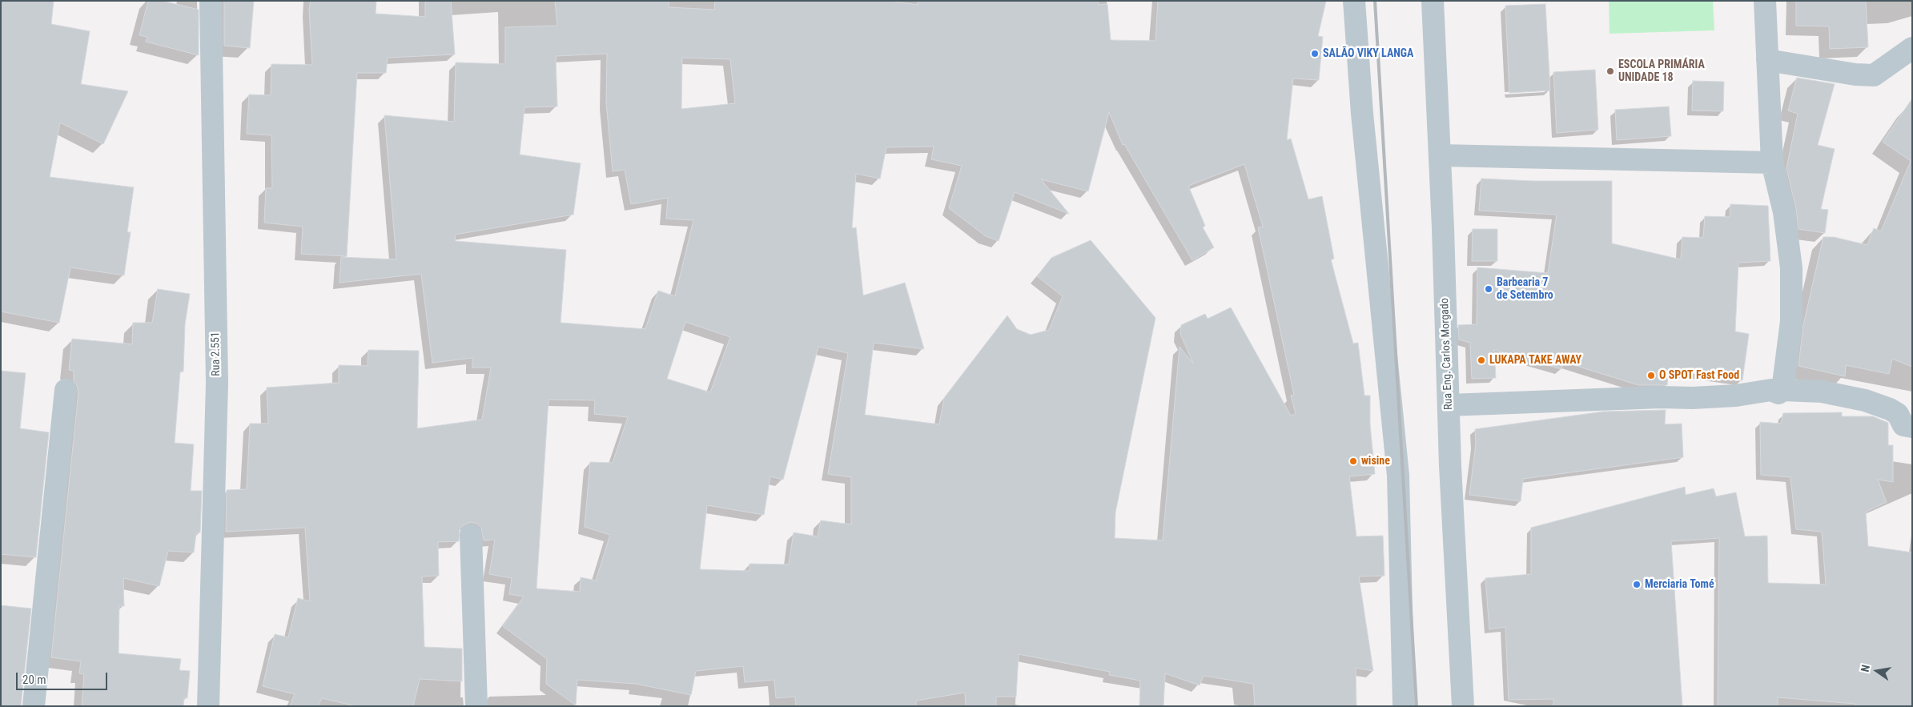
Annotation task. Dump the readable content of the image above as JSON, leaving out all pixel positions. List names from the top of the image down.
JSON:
{
  "streets": {
    "street": ["Rua 2.551", "Rua Eng. Carlos Morgado"]
  },
  "places": [
    "SALÃO VIKY LANGA",
    "ESCOLA PRIMÁRIA UNIDADE 18",
    "Barbearia 7 de Setembro",
    "LUKAPA TAKE AWAY",
    "O SPOT Fast Food",
    "wisine",
    "Merciaria Tomé"
  ],
  "scale_bar": "20 m",
  "north": "left"
}
